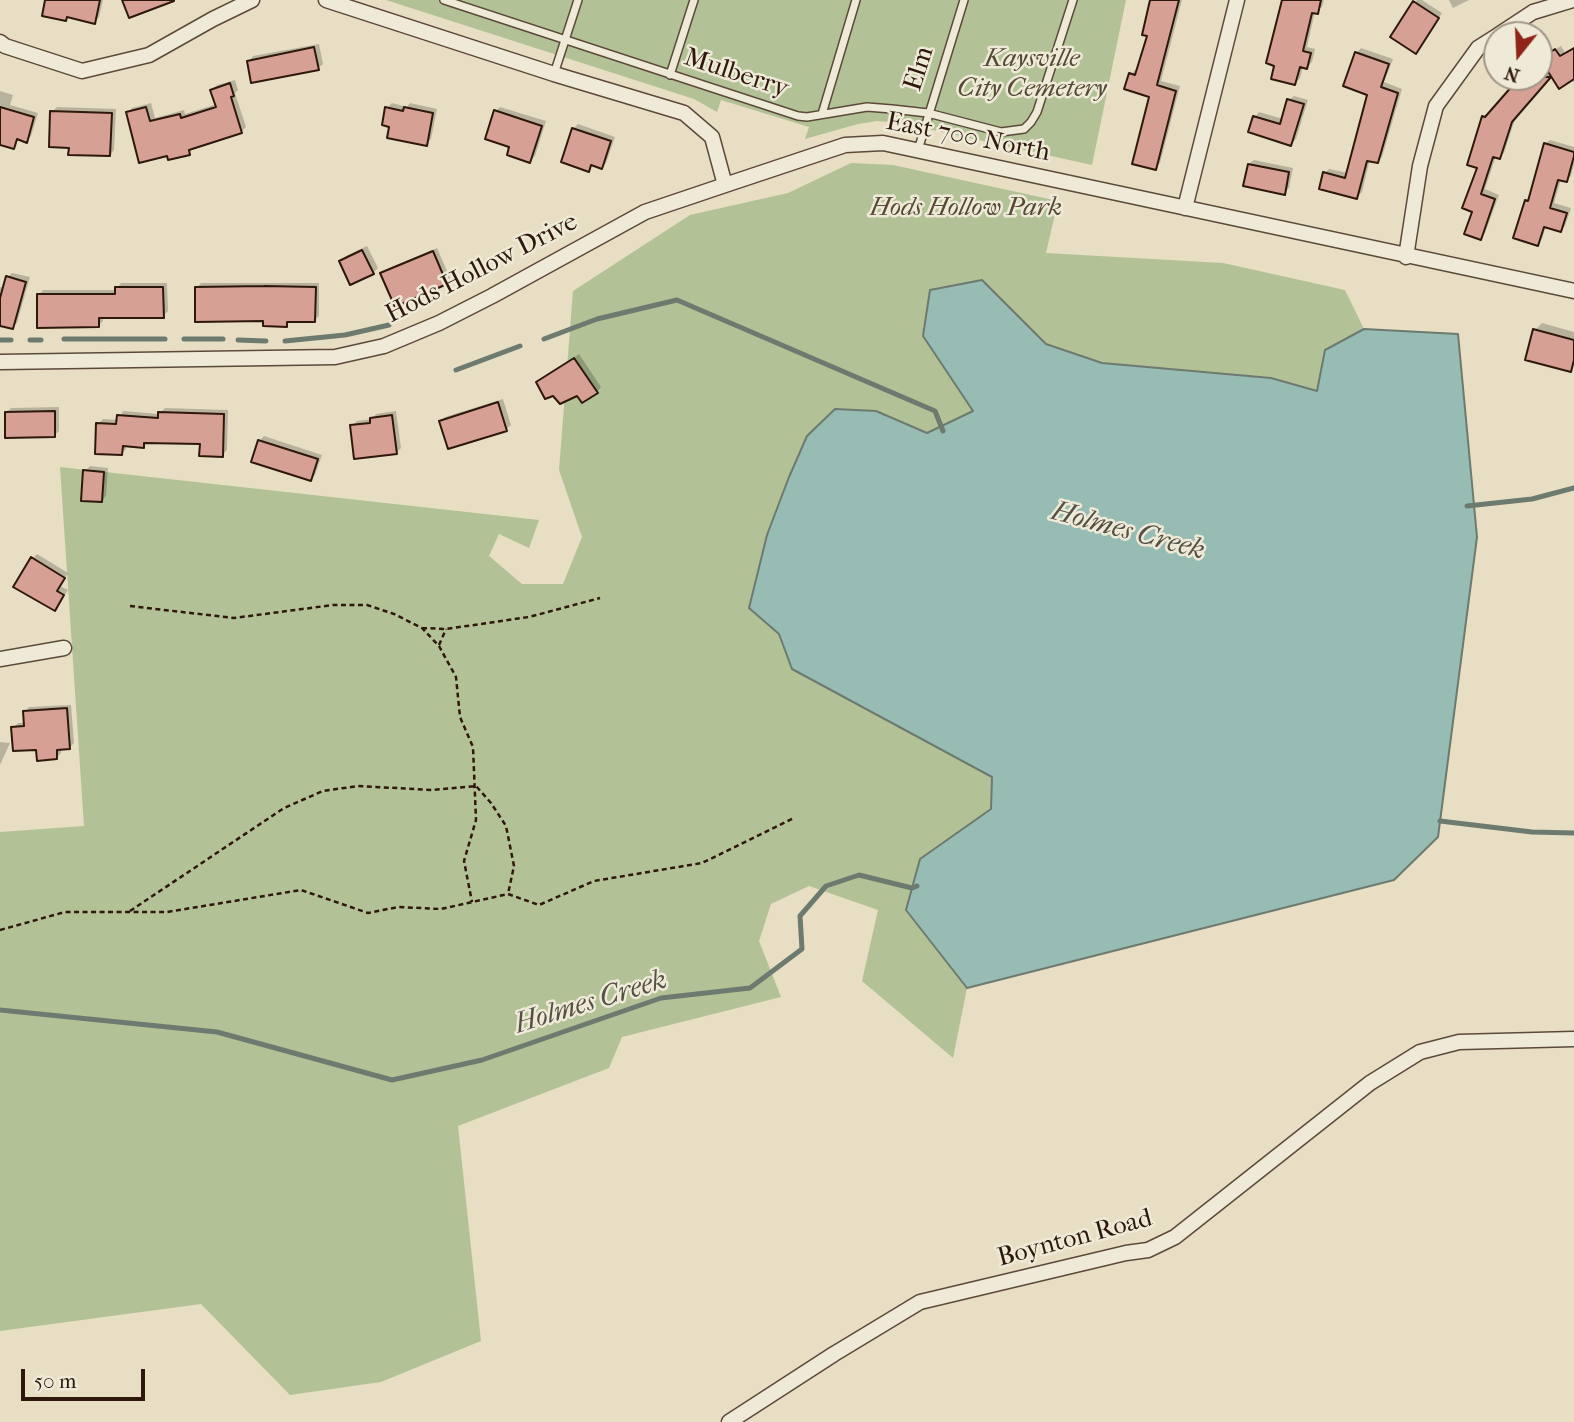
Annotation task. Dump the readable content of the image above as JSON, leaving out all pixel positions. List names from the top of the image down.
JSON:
{
  "streets": {
    "street": ["East 700 North", "Hods Hollow Drive", "Boynton Road"],
    "lane": ["Elm", "Mulberry"]
  },
  "crossings": [
    ["Elm", "Mulberry"],
    ["Elm", "East 700 North"],
    ["East 700 North", "Hods Hollow Drive"]
  ],
  "water": ["Holmes Creek"],
  "parks": ["Kaysville City Cemetery", "Hods Hollow Park"],
  "scale_bar": "50 m",
  "north": "bottom"
}
